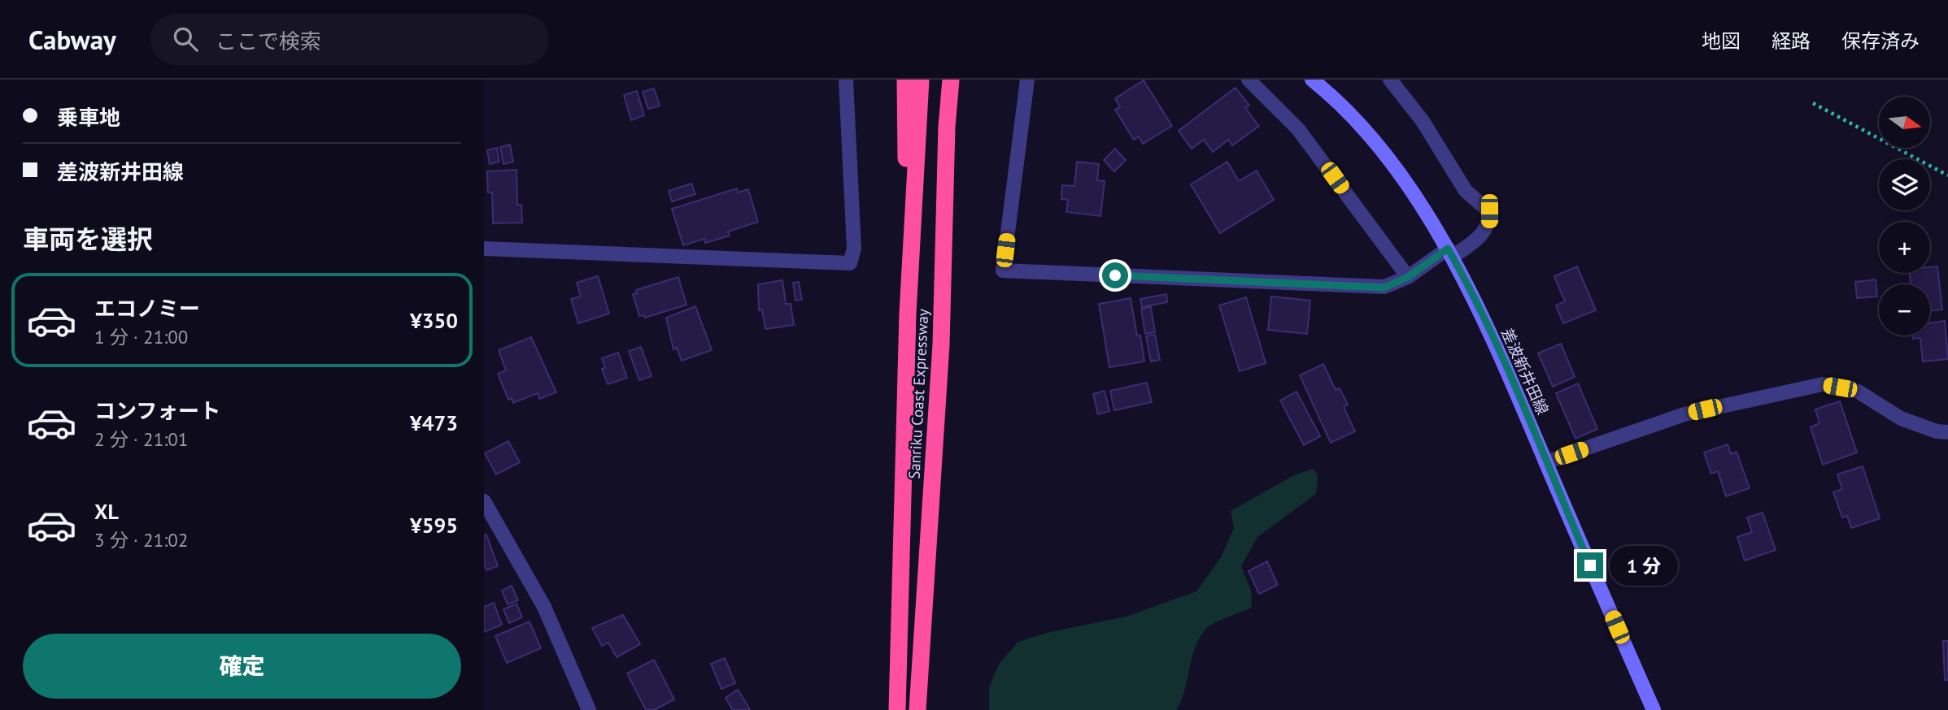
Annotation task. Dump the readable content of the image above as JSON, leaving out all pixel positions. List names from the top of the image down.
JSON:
{
  "streets": {
    "highway": ["Sanriku Coast Expressway"],
    "main road": ["差波新井田線"]
  },
  "north": "right",
  "page": {
    "header": "Cabway",
    "search": "ここで検索",
    "nav": ["地図", "経路", "保存済み"],
    "banner": ["乗車地", "差波新井田線"],
    "map_buttons": ["+", "−"],
    "heading": "車両を選択",
    "list": [
      {
        "name": "エコノミー",
        "note": "1 分 · 21:00",
        "value": "¥350"
      },
      {
        "name": "コンフォート",
        "note": "2 分 · 21:01",
        "value": "¥473"
      },
      {
        "name": "XL",
        "note": "3 分 · 21:02",
        "value": "¥595"
      }
    ],
    "bubble": "1 分",
    "buttons": "確定"
  }
}
